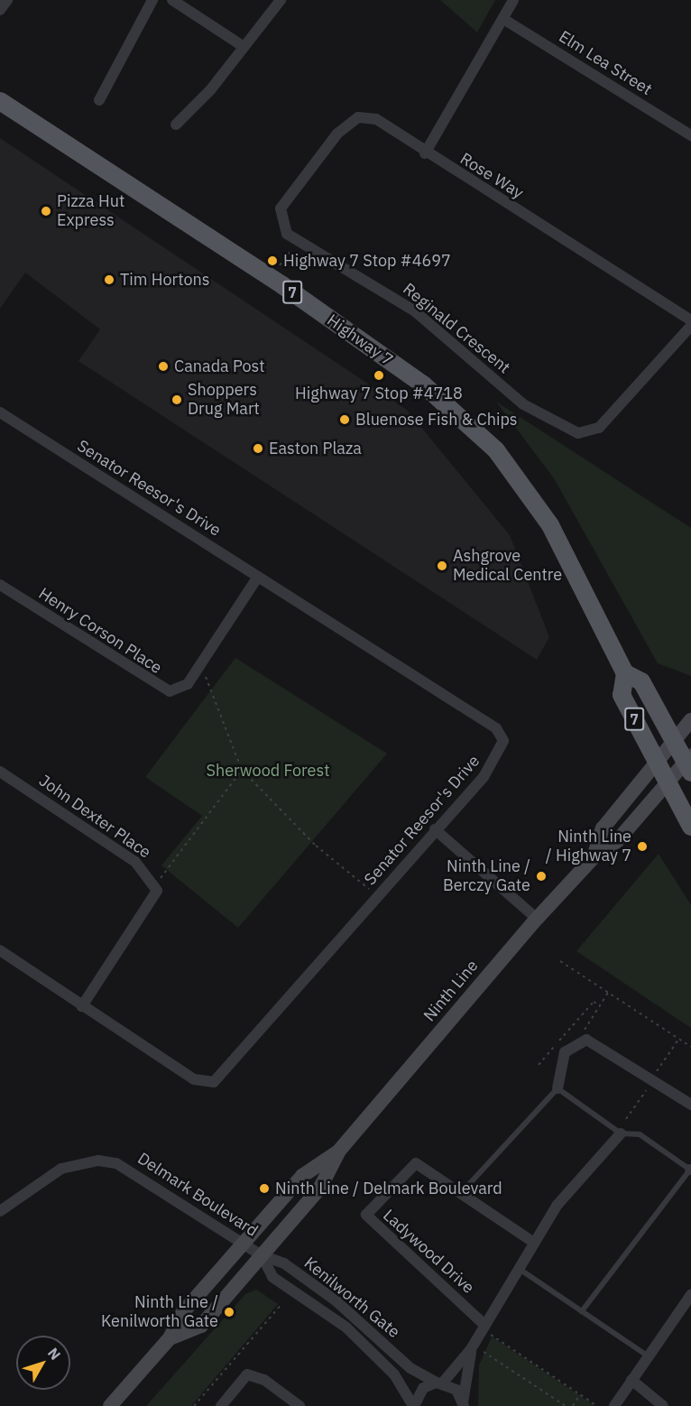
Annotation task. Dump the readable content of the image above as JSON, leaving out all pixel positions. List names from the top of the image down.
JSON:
{
  "streets": {
    "main road": ["7", "Highway 7", "Ninth Line"],
    "street": [
      "Elm Lea Street",
      "Rose Way",
      "Reginald Crescent",
      "Senator Reesor's Drive",
      "Henry Corson Place",
      "John Dexter Place",
      "Delmark Boulevard",
      "Ladywood Drive",
      "Kenilworth Gate"
    ]
  },
  "crossings": [
    ["Rose Way", "Reginald Crescent"],
    ["Highway 7", "Ninth Line"],
    ["Senator Reesor's Drive", "Henry Corson Place"],
    ["Ninth Line", "Delmark Boulevard"],
    ["Ninth Line", "Kenilworth Gate"],
    ["Delmark Boulevard", "Kenilworth Gate"]
  ],
  "parks": ["Sherwood Forest"],
  "places": [
    "Pizza Hut Express",
    "Highway 7 Stop #4697",
    "Tim Hortons",
    "Canada Post",
    "Highway 7 Stop #4718",
    "Shoppers Drug Mart",
    "Bluenose Fish & Chips",
    "Easton Plaza",
    "Ashgrove Medical Centre",
    "Ninth Line / Highway 7",
    "Ninth Line / Berczy Gate",
    "Ninth Line / Delmark Boulevard",
    "Ninth Line / Kenilworth Gate"
  ],
  "north": "top right"
}
